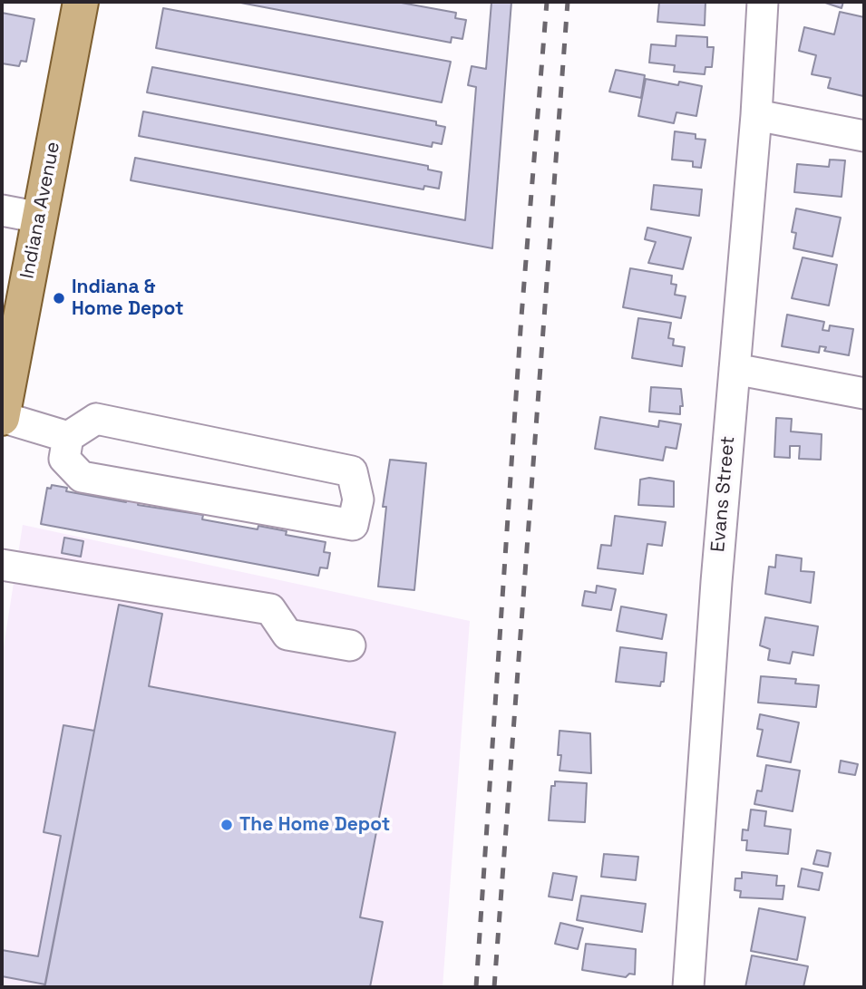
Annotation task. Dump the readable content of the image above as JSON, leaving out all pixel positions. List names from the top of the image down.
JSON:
{
  "streets": {
    "main road": ["Indiana Avenue"],
    "street": ["Evans Street"]
  },
  "places": ["Indiana & Home Depot", "The Home Depot"]
}
